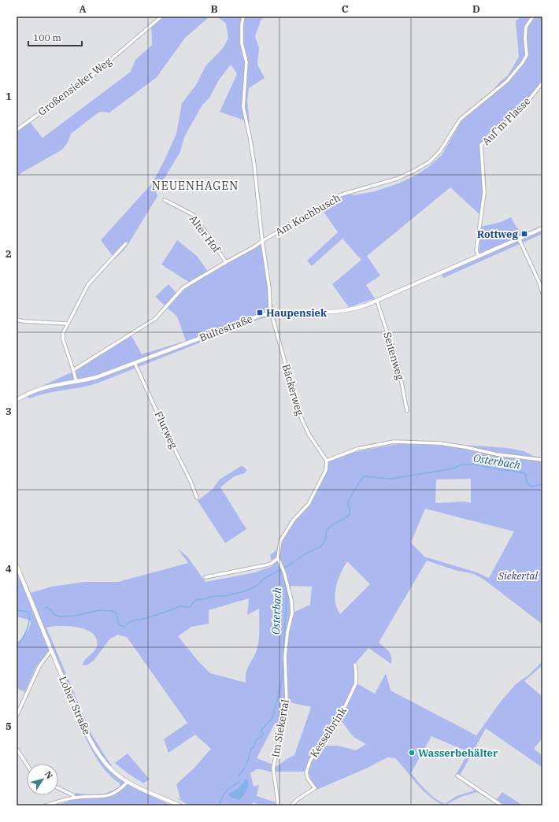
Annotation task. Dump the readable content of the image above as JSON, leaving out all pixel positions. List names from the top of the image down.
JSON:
{
  "streets": {
    "street": [
      "Großensieker Weg",
      "Auf'm Plasse",
      "Am Kochbusch",
      "Alter Hof",
      "Bültestraße",
      "Seitenweg",
      "Bäckerweg",
      "Flurweg",
      "Loher Straße",
      "Im Siekertal",
      "Kesselbrink"
    ]
  },
  "crossings": [
    ["Auf'm Plasse", "Bültestraße"],
    ["Am Kochbusch", "Alter Hof"],
    ["Bültestraße", "Seitenweg"],
    ["Bültestraße", "Bäckerweg"],
    ["Bültestraße", "Flurweg"],
    ["Bäckerweg", "Im Siekertal"]
  ],
  "districts": ["NEUENHAGEN"],
  "water": ["Osterbach"],
  "parks": ["Siekertal"],
  "places": {
    "transit": ["Rottweg", "Haupensiek"],
    "other": ["Wasserbehälter"]
  },
  "scale_bar": "100 m",
  "north": "top right",
  "grid": {
    "columns": [
      "A",
      "B",
      "C",
      "D"
    ],
    "rows": [
      "1",
      "2",
      "3",
      "4",
      "5"
    ]
  }
}
